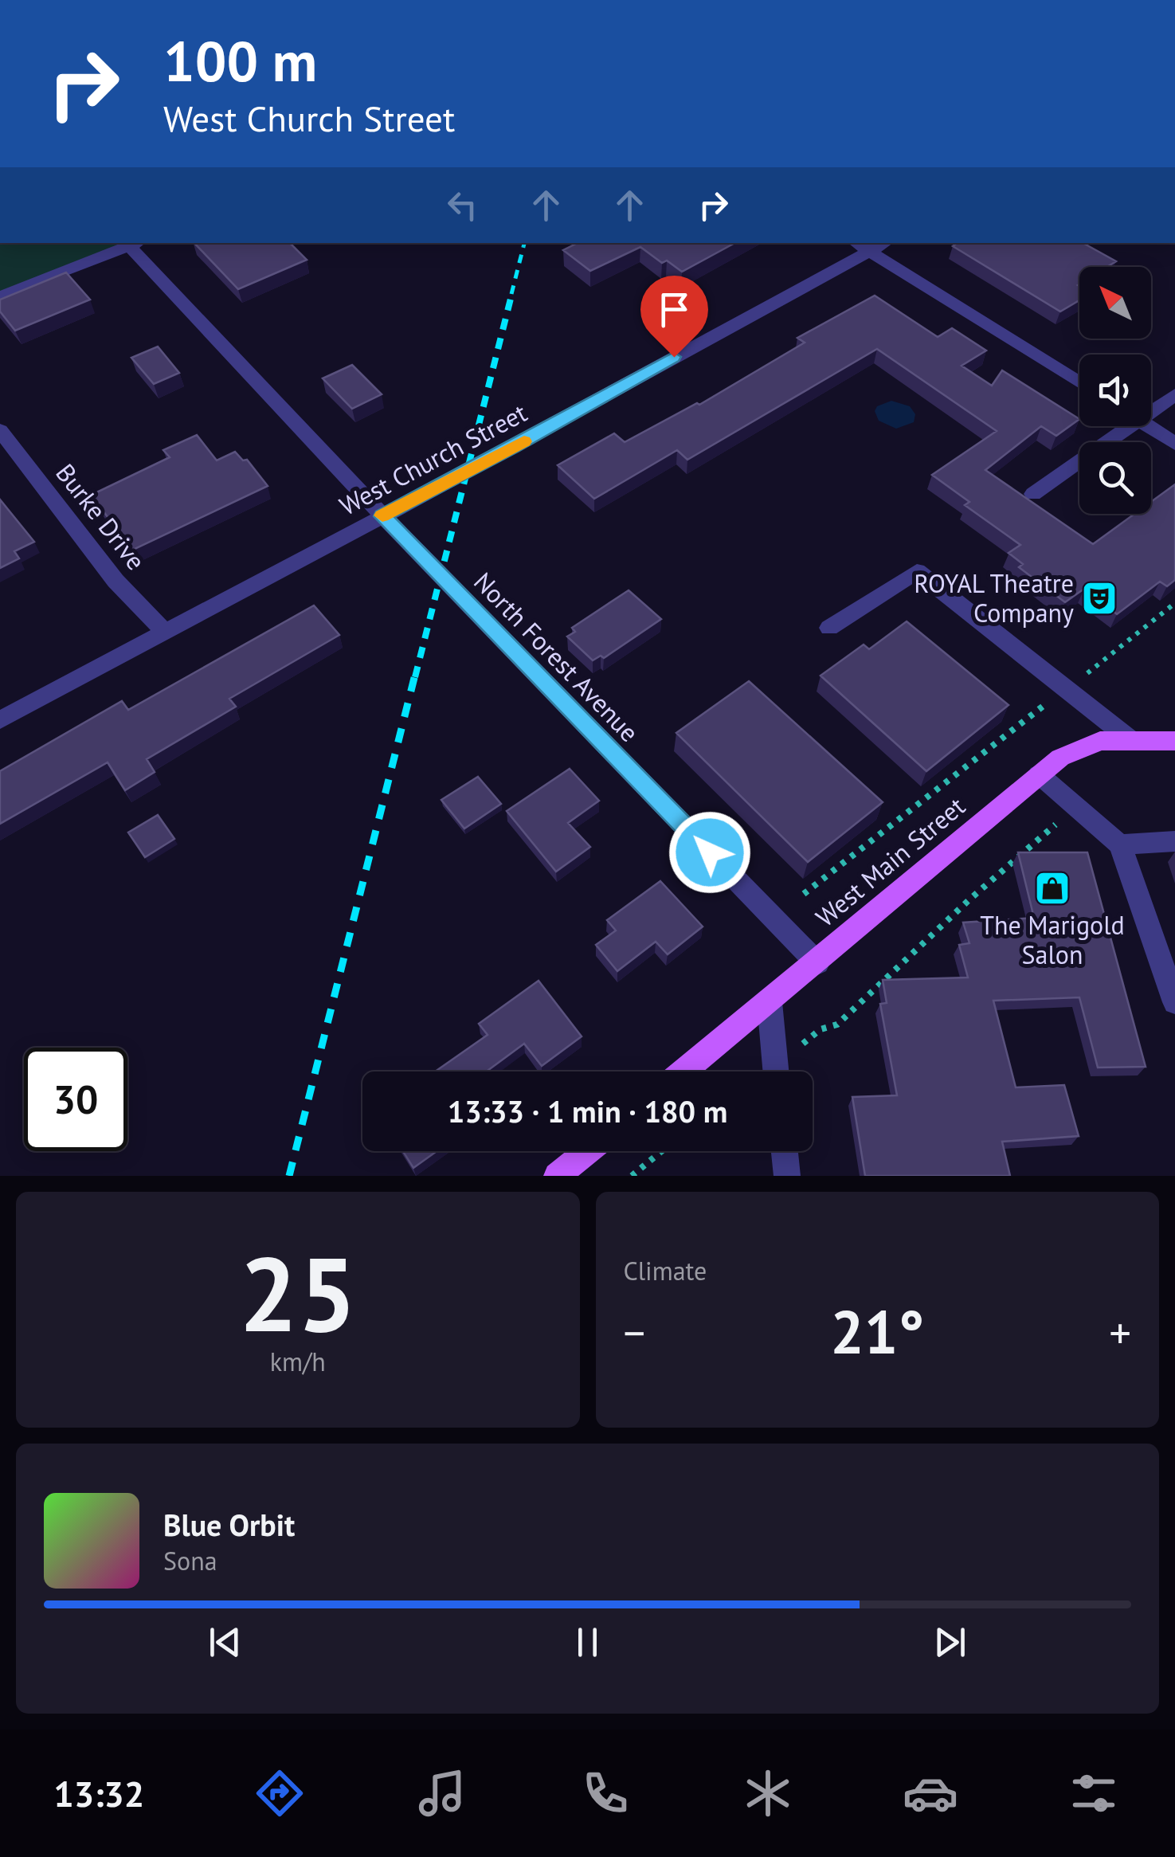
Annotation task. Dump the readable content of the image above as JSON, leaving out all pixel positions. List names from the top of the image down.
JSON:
{
  "streets": {
    "main road": ["West Main Street"],
    "street": ["West Church Street", "Burke Drive", "North Forest Avenue"]
  },
  "crossings": [
    ["West Church Street", "Burke Drive"],
    ["West Church Street", "North Forest Avenue"],
    ["North Forest Avenue", "West Main Street"]
  ],
  "places": {
    "theatre": ["ROYAL Theatre Company"],
    "shop": ["The Marigold Salon"]
  },
  "north": "top left",
  "page": {
    "turn": ["100 m", "West Church Street"],
    "limit": "30",
    "trip": "13:33 · 1 min · 180 m",
    "tile": [
      ["25", "km/h"],
      "Climate"
    ],
    "heat": ["−", "21°", "+"],
    "song": ["Blue Orbit", "Sona"],
    "tabs": "13:32"
  }
}
